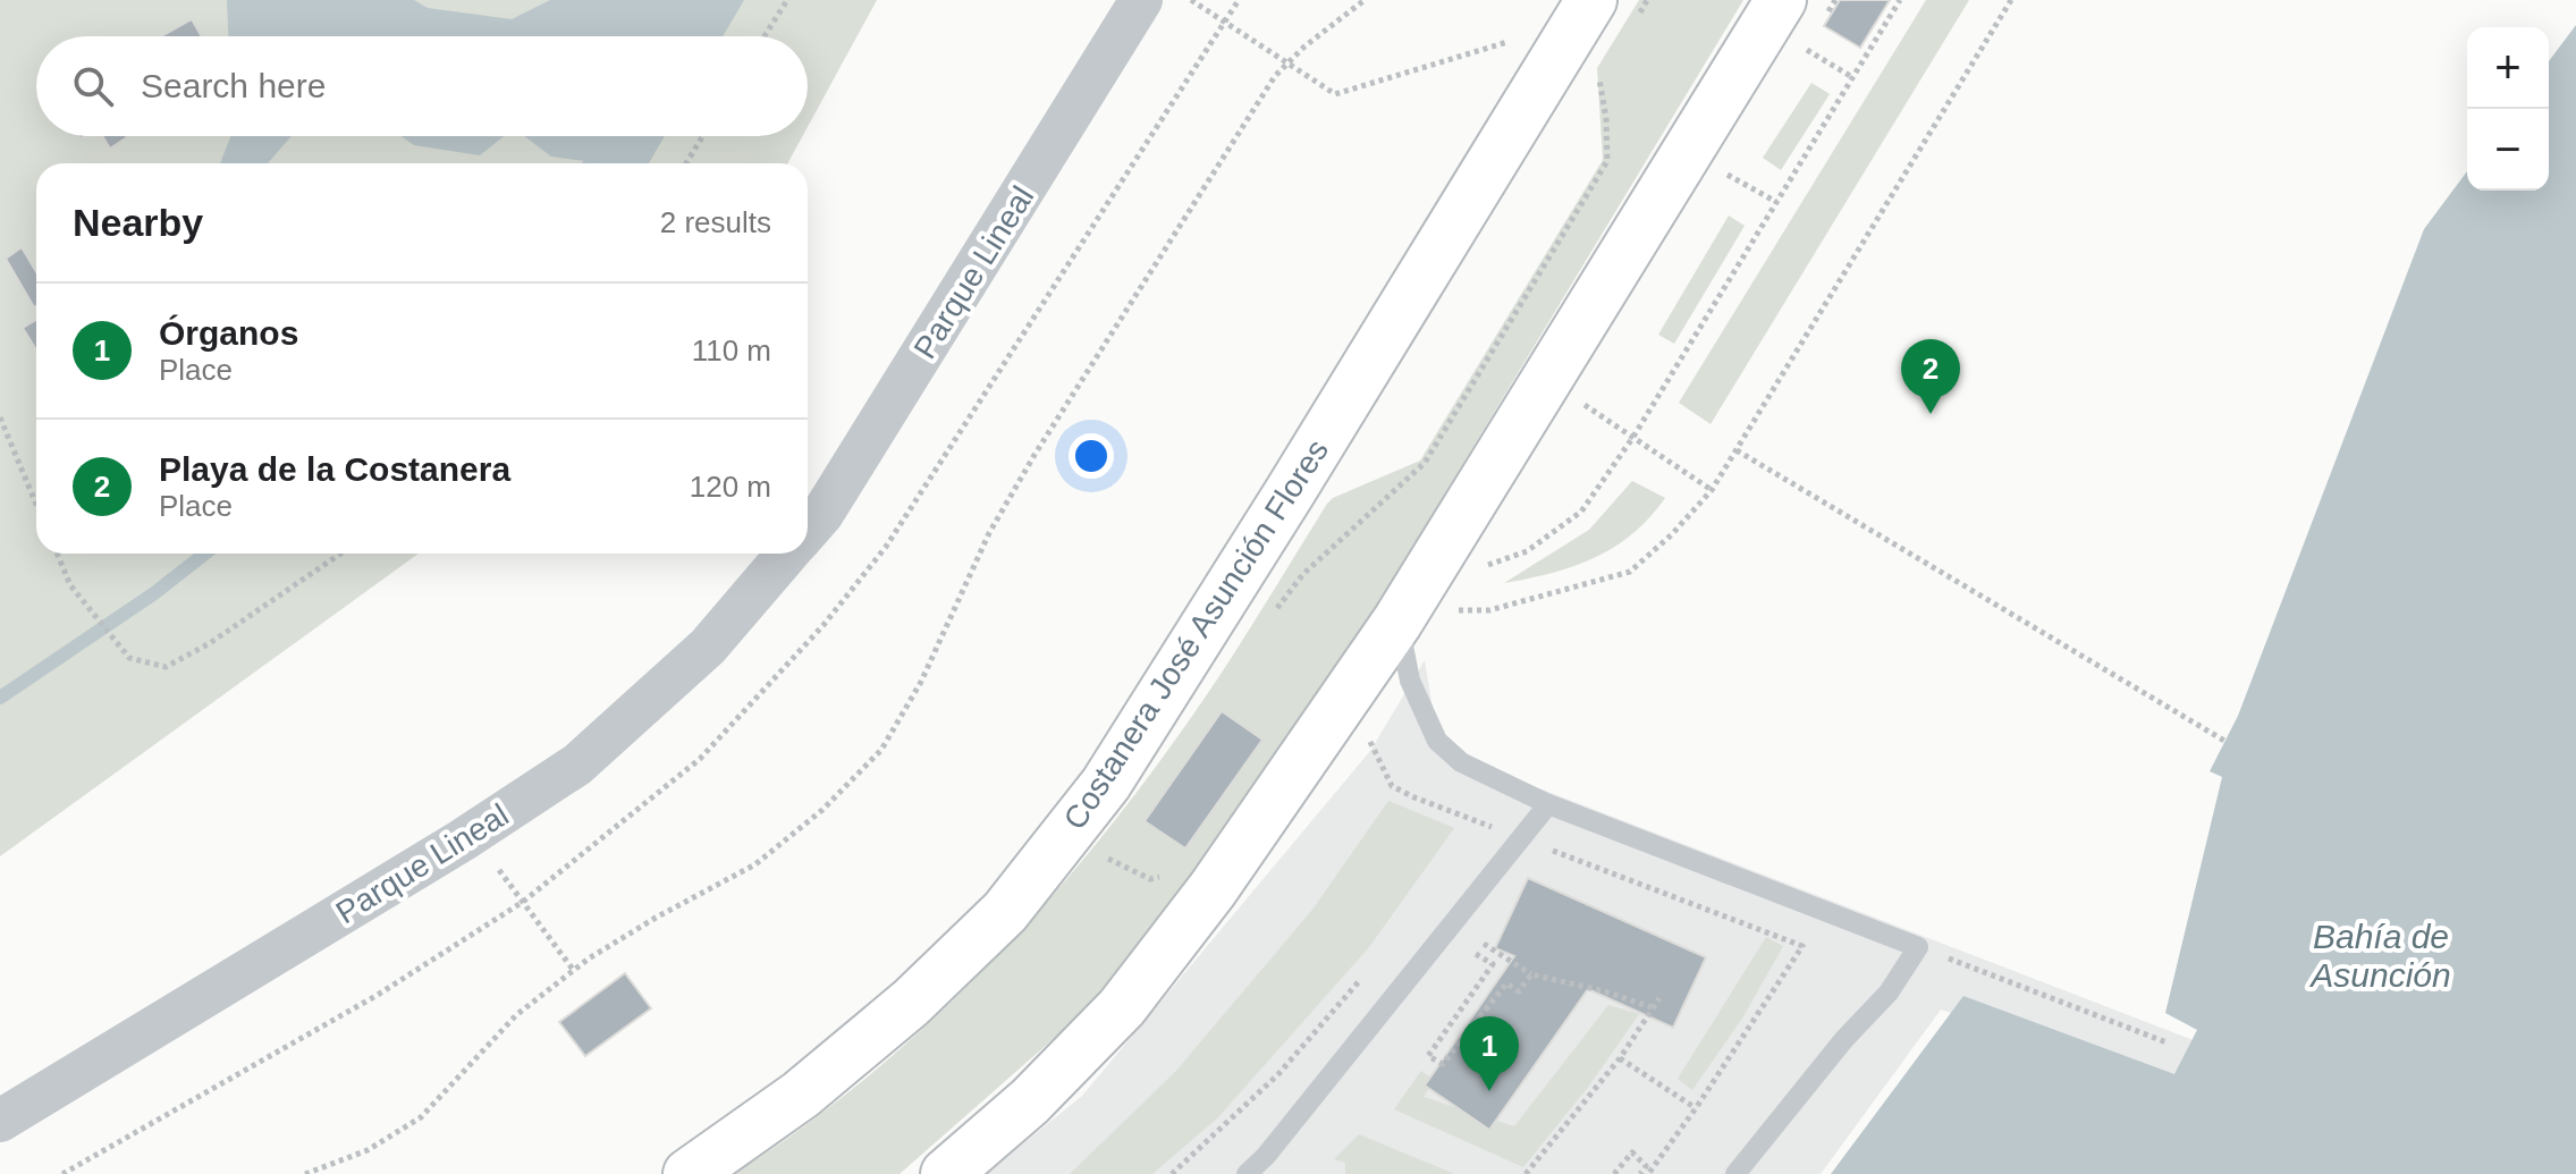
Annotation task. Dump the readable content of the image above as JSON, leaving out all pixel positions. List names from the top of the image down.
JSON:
{
  "streets": {
    "highway": ["Costanera José Asunción Flores"],
    "street": ["Parque Lineal"]
  },
  "water": ["Bahía de Asunción"],
  "page": {
    "map_buttons": ["+", "−"],
    "search": "Search here",
    "heading": ["Nearby", "2 results"],
    "list": [
      {
        "mark": "1",
        "name": "Órganos",
        "note": "Place",
        "value": "110 m"
      },
      {
        "mark": "2",
        "name": "Playa de la Costanera",
        "note": "Place",
        "value": "120 m"
      }
    ],
    "pins": ["2", "1"]
  }
}
